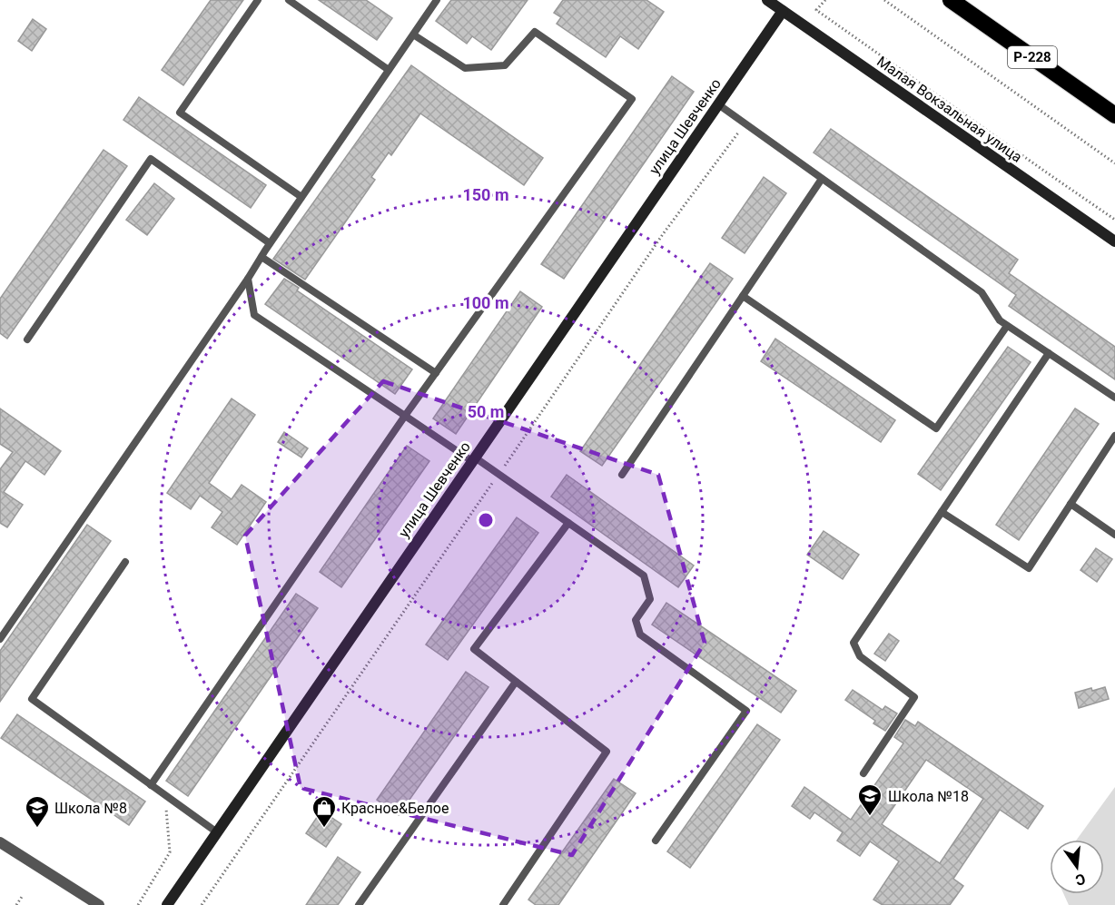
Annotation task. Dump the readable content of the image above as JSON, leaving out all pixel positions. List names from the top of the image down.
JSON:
{
  "streets": {
    "highway": ["Р-228"],
    "street": ["Малая Вокзальная улица", "улица Шевченко"]
  },
  "crossings": [
    ["Малая Вокзальная улица", "улица Шевченко"]
  ],
  "places": {
    "school or university": ["Школа №18", "Школа №8"],
    "shop": ["Красное&Белое"]
  },
  "north": "bottom",
  "rings": ["150 m", "100 m", "50 m"]
}
